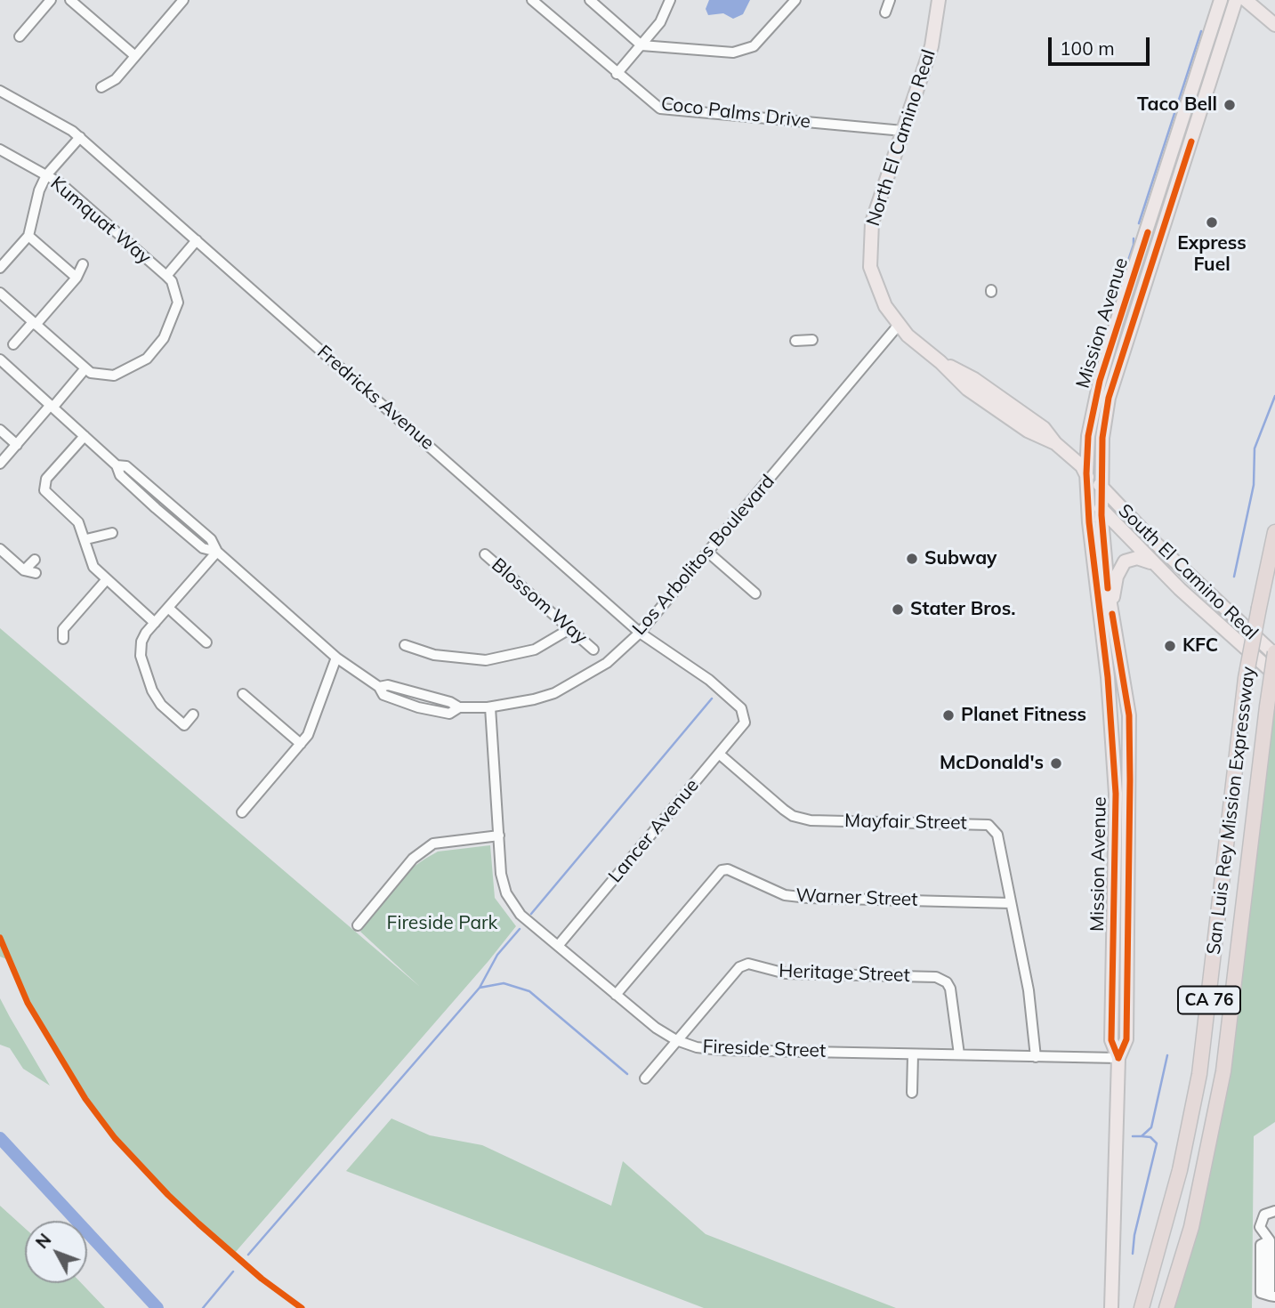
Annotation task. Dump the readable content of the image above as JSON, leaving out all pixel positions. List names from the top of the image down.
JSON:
{
  "streets": {
    "highway": ["San Luis Rey Mission Expressway", "CA 76"],
    "main road": ["North El Camino Real", "Mission Avenue", "South El Camino Real"],
    "street": [
      "Coco Palms Drive",
      "Kumquat Way",
      "Fredricks Avenue",
      "Los Arbolitos Boulevard",
      "Blossom Way",
      "Mayfair Street",
      "Lancer Avenue",
      "Warner Street",
      "Heritage Street",
      "Fireside Street"
    ]
  },
  "crossings": [
    ["Coco Palms Drive", "North El Camino Real"],
    ["North El Camino Real", "Mission Avenue"],
    ["North El Camino Real", "Los Arbolitos Boulevard"],
    ["North El Camino Real", "South El Camino Real"],
    ["Mission Avenue", "South El Camino Real"],
    ["Mission Avenue", "Fireside Street"],
    ["Fredricks Avenue", "Los Arbolitos Boulevard"],
    ["Fredricks Avenue", "Lancer Avenue"],
    ["Los Arbolitos Boulevard", "Fireside Street"],
    ["South El Camino Real", "San Luis Rey Mission Expressway"],
    ["Mayfair Street", "Lancer Avenue"],
    ["Mayfair Street", "Warner Street"],
    ["Mayfair Street", "Fireside Street"],
    ["Lancer Avenue", "Fireside Street"],
    ["Warner Street", "Fireside Street"],
    ["Heritage Street", "Fireside Street"]
  ],
  "parks": ["Fireside Park"],
  "places": [
    "Taco Bell",
    "Express Fuel",
    "Subway",
    "Stater Bros.",
    "KFC",
    "Planet Fitness",
    "McDonald's"
  ],
  "scale_bar": "100 m",
  "north": "top left"
}
